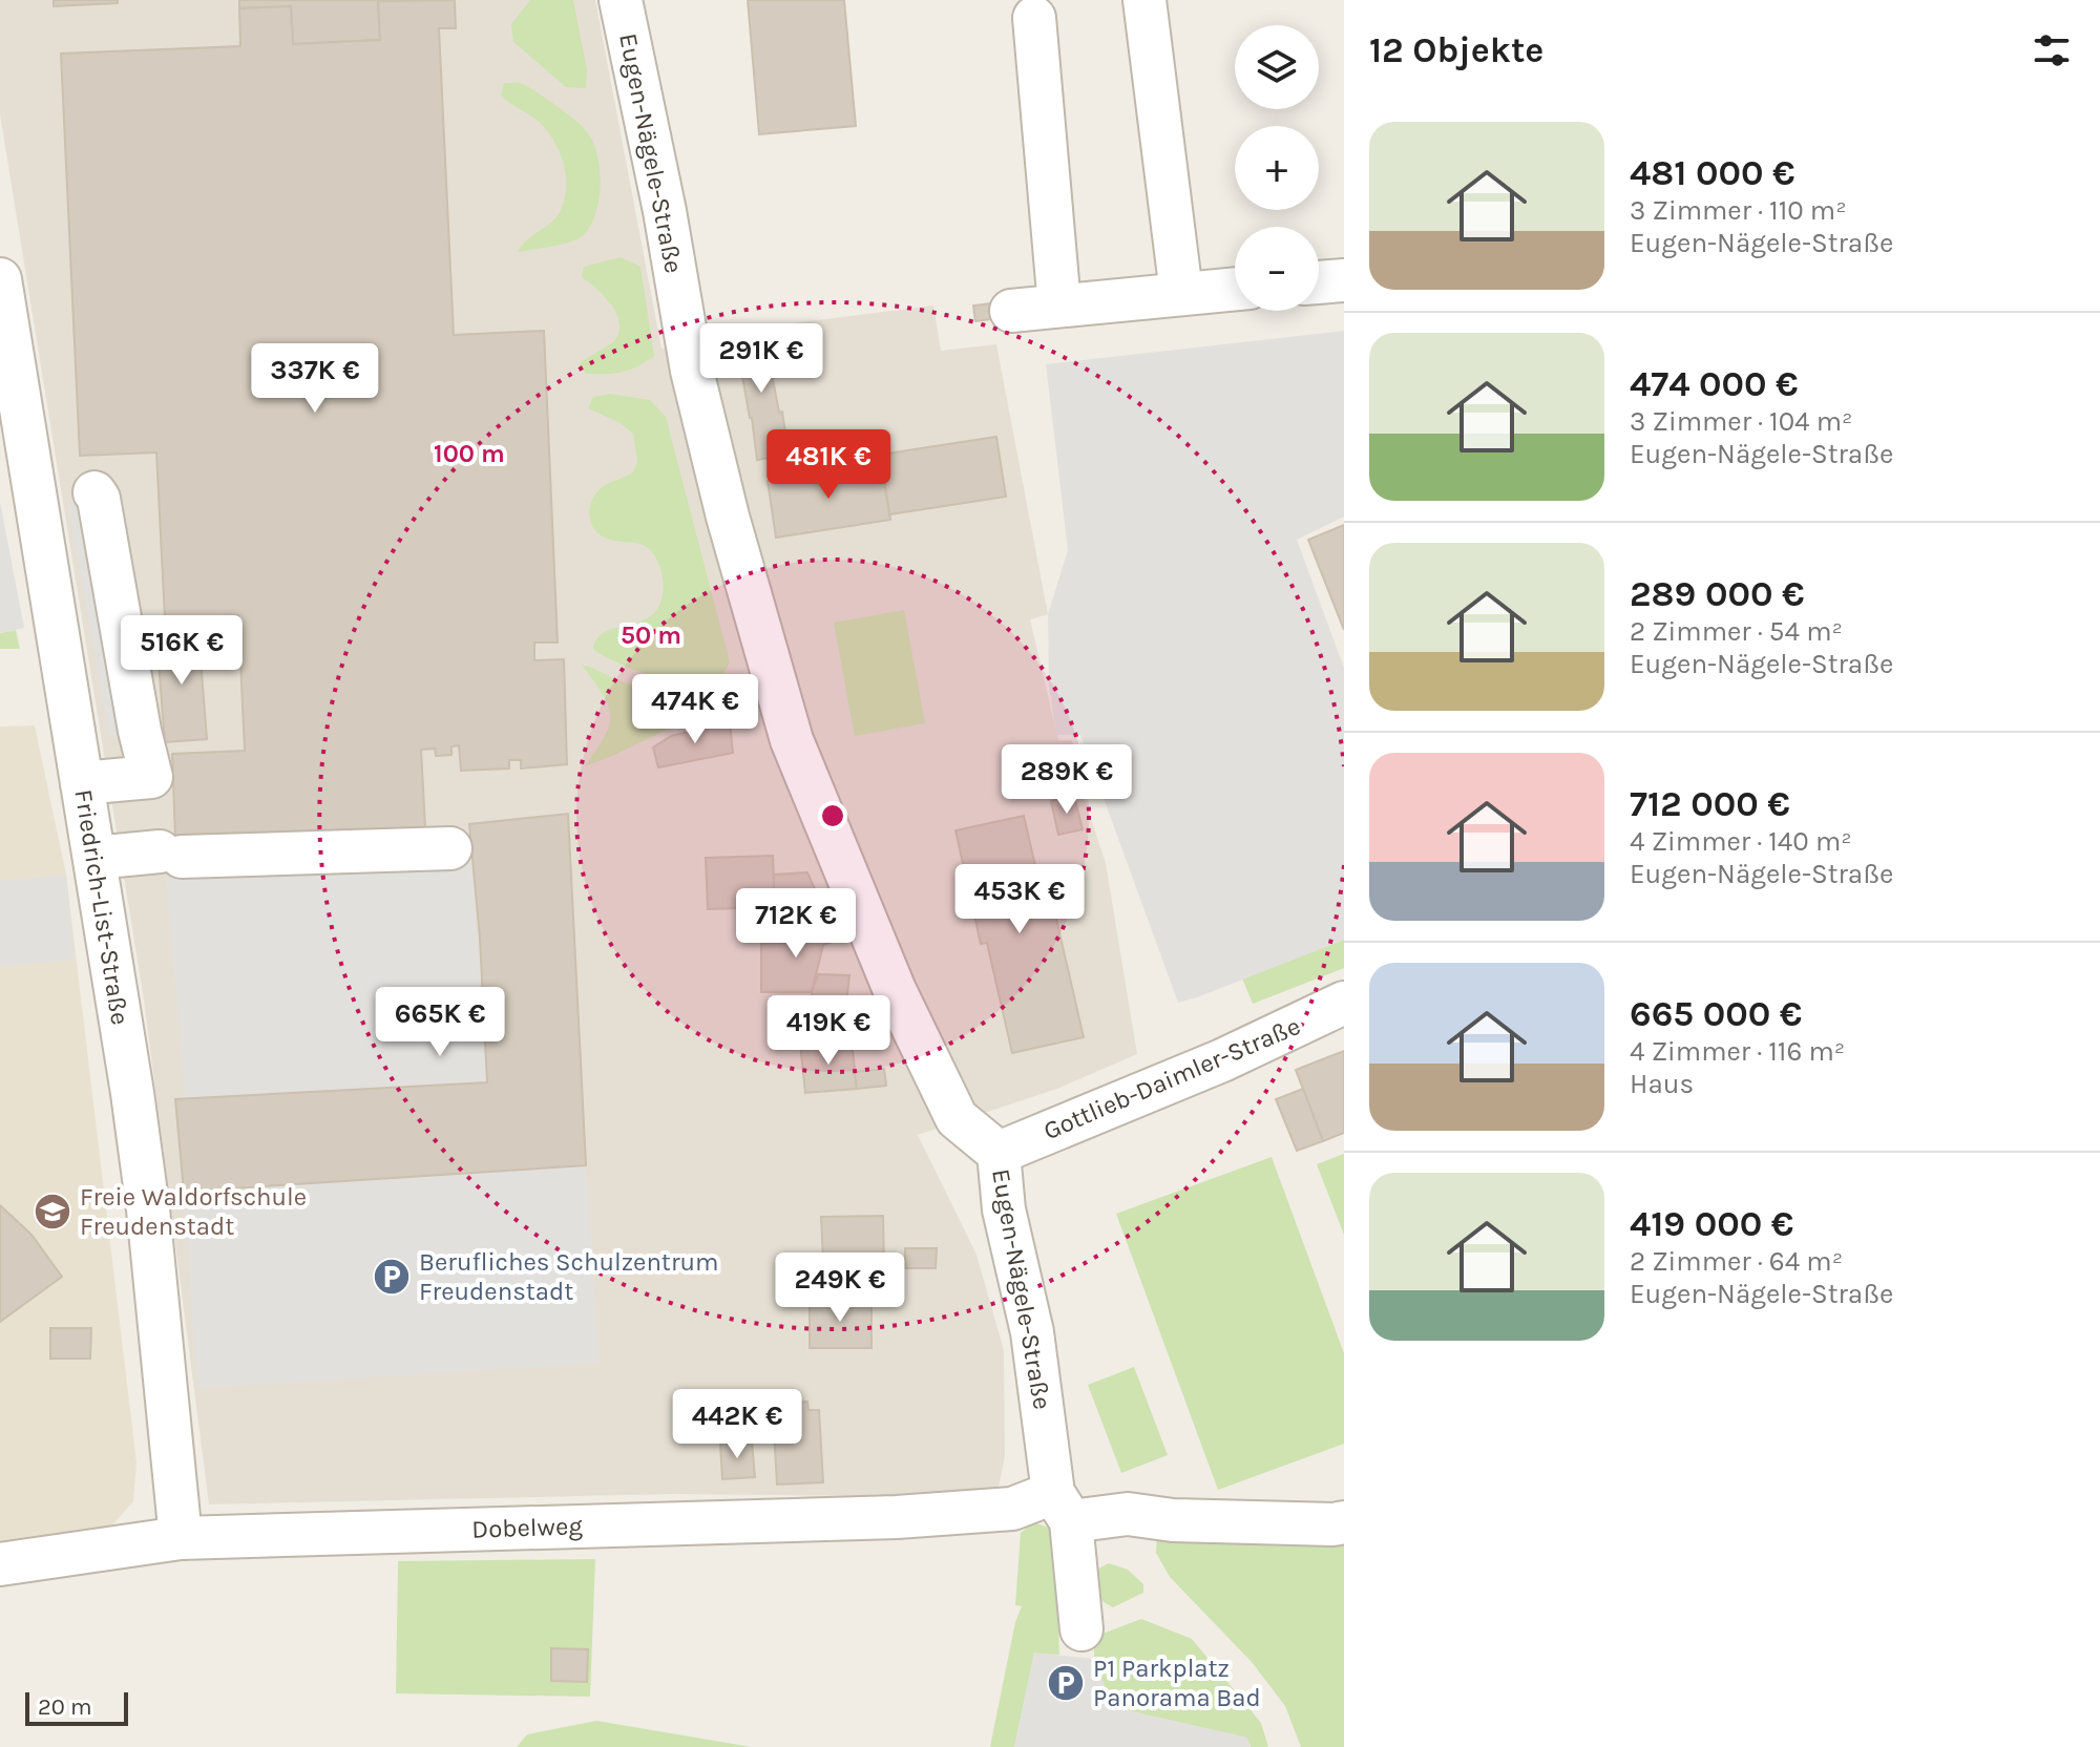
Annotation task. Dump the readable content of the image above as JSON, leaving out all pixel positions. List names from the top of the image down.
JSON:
{
  "streets": {
    "street": [
      "Eugen-Nägele-Straße",
      "Friedrich-List-Straße",
      "Gottlieb-Daimler-Straße",
      "Dobelweg"
    ]
  },
  "crossings": [
    ["Eugen-Nägele-Straße", "Gottlieb-Daimler-Straße"],
    ["Eugen-Nägele-Straße", "Dobelweg"],
    ["Friedrich-List-Straße", "Dobelweg"]
  ],
  "places": {
    "school or university": ["Freie Waldorfschule Freudenstadt"],
    "parking": ["Berufliches Schulzentrum Freudenstadt", "P1 Parkplatz Panorama Bad"]
  },
  "scale_bar": "20 m",
  "page": {
    "heading": "12 Objekte",
    "map_buttons": ["+", "−"],
    "list": [
      {
        "name": "481 000 €",
        "note": "3 Zimmer · 110 m² · Eugen-Nägele-Straße"
      },
      {
        "name": "474 000 €",
        "note": "3 Zimmer · 104 m² · Eugen-Nägele-Straße"
      },
      {
        "name": "289 000 €",
        "note": "2 Zimmer · 54 m² · Eugen-Nägele-Straße"
      },
      {
        "name": "712 000 €",
        "note": "4 Zimmer · 140 m² · Eugen-Nägele-Straße"
      },
      {
        "name": "665 000 €",
        "note": "4 Zimmer · 116 m² · Haus"
      },
      {
        "name": "419 000 €",
        "note": "2 Zimmer · 64 m² · Eugen-Nägele-Straße"
      }
    ],
    "price": [
      "291K €",
      "337K €",
      "481K €",
      "516K €",
      "474K €",
      "289K €",
      "453K €",
      "712K €",
      "665K €",
      "419K €",
      "249K €",
      "442K €"
    ],
    "scale": "20 m"
  },
  "rings": ["100 m", "50 m"]
}
